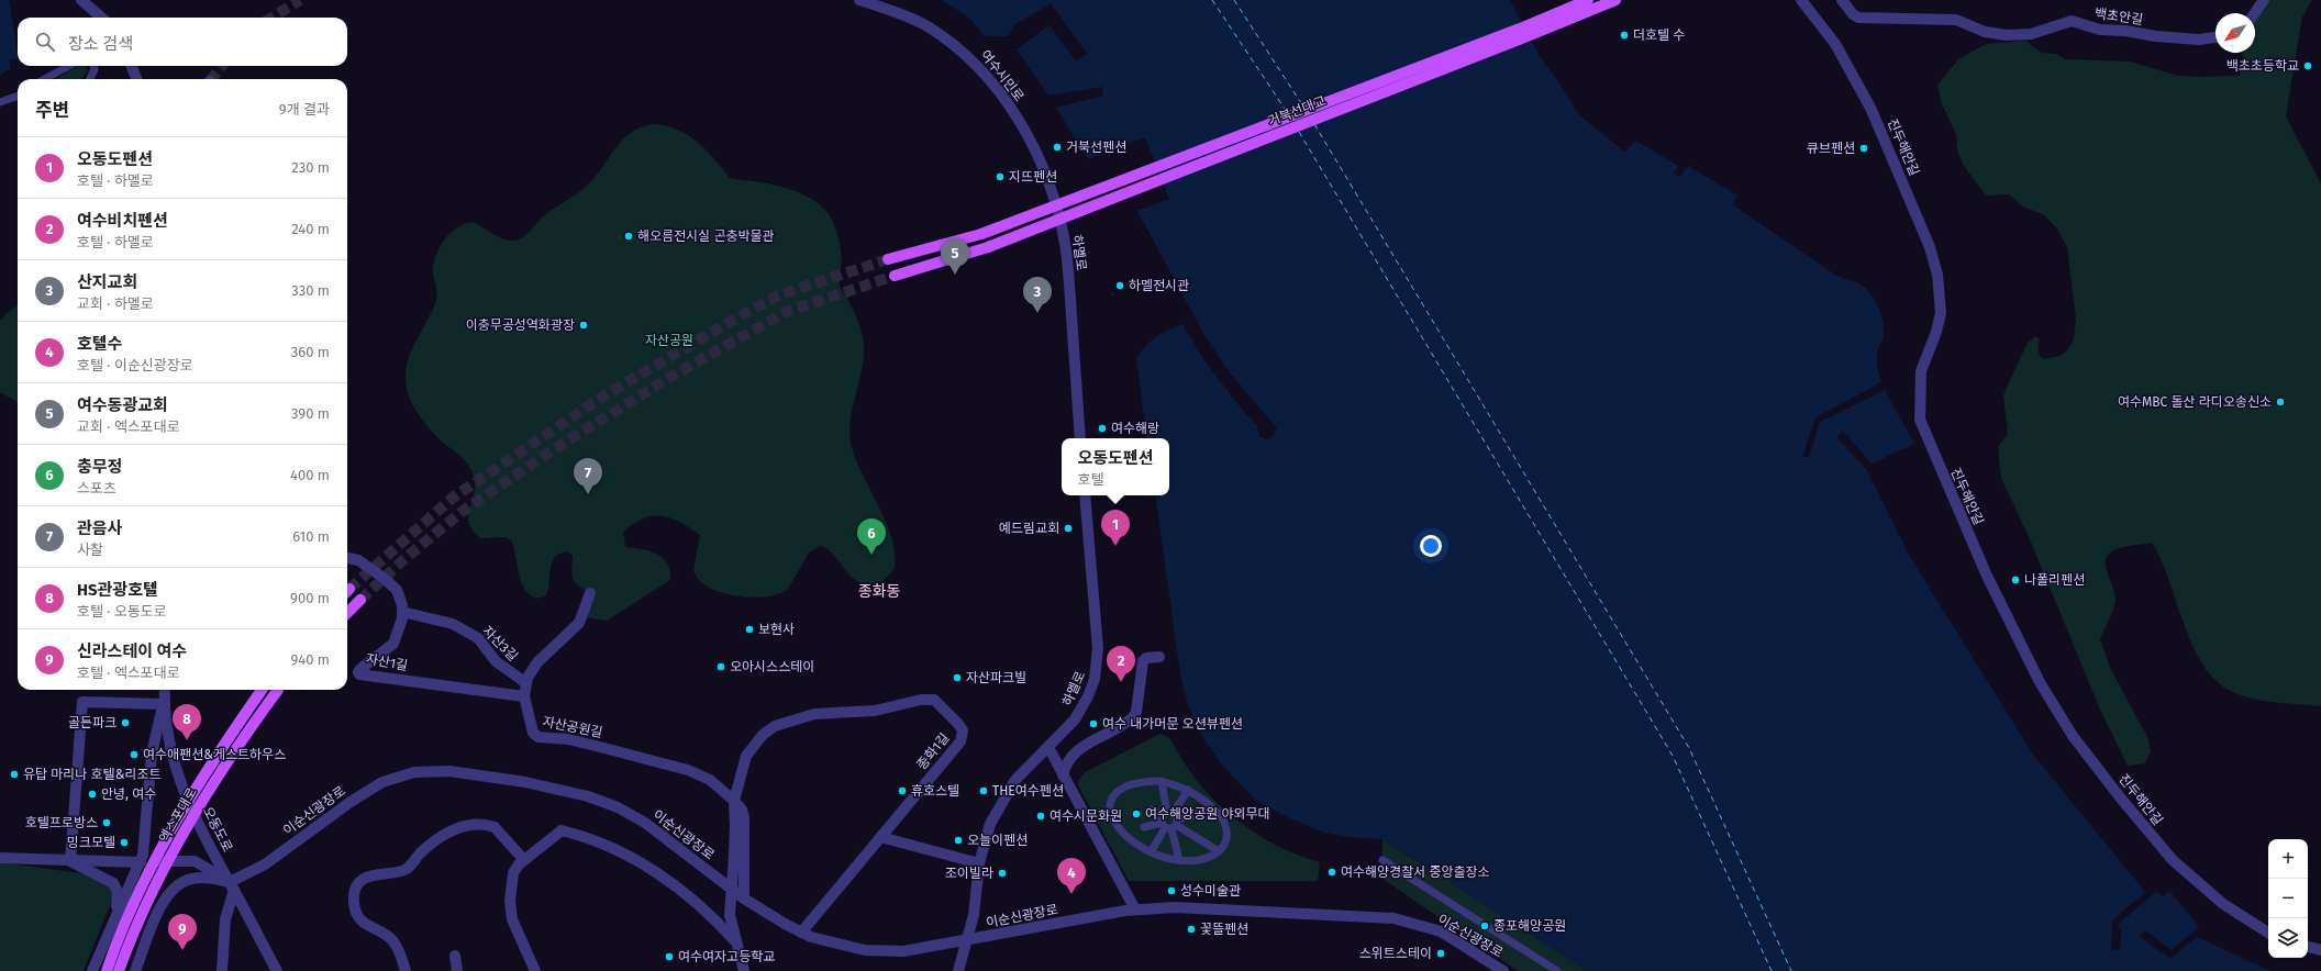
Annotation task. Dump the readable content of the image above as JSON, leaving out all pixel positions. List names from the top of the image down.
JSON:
{
  "streets": {
    "main road": ["거북선대교", "엑스포대로"],
    "street": [
      "백초안길",
      "여수시민로",
      "진두해안길",
      "하멜로",
      "자산3길",
      "자산1길",
      "자산공원길",
      "종화1길",
      "이순신광장로",
      "오동도로"
    ]
  },
  "crossings": [
    ["여수시민로", "하멜로"],
    ["하멜로", "이순신광장로"],
    ["자산3길", "자산1길"],
    ["자산3길", "자산공원길"],
    ["자산1길", "자산공원길"],
    ["자산공원길", "종화1길"],
    ["자산공원길", "이순신광장로"],
    ["종화1길", "이순신광장로"],
    ["이순신광장로", "오동도로"]
  ],
  "districts": ["종화동"],
  "parks": ["자산공원"],
  "places": [
    "더호텔 수",
    "백초초등학교",
    "거북선펜션",
    "큐브펜션",
    "지뜨펜션",
    "해오름전시실 곤충박물관",
    "하멜전시관",
    "이충무공성역화광장",
    "여수MBC 돌산 라디오송신소",
    "여수해랑",
    "예드림교회",
    "나폴리펜션",
    "보현사",
    "오아시스스테이",
    "자산파크빌",
    "골든파크",
    "여수 내가머문 오션뷰펜션",
    "여수애팬션&게스트하우스",
    "유탑 마리나 호텔&리조트",
    "휴호스텔",
    "THE여수펜션",
    "안녕, 여수",
    "여수해양공원 야외무대",
    "여수시문화원",
    "호텔프로방스",
    "오늘이펜션",
    "밍크모텔",
    "여수해양경찰서 중앙출장소",
    "조이빌라",
    "성수미술관",
    "종포해양공원",
    "꽃뜰펜션",
    "스위트스테이",
    "여수여자고등학교"
  ],
  "north": "bottom left",
  "page": {
    "search": "장소 검색",
    "heading": ["주변", "9개 결과"],
    "list": [
      {
        "mark": "1",
        "name": "오동도펜션",
        "note": "호텔 · 하멜로",
        "value": "230 m"
      },
      {
        "mark": "2",
        "name": "여수비치펜션",
        "note": "호텔 · 하멜로",
        "value": "240 m"
      },
      {
        "mark": "3",
        "name": "산지교회",
        "note": "교회 · 하멜로",
        "value": "330 m"
      },
      {
        "mark": "4",
        "name": "호텔수",
        "note": "호텔 · 이순신광장로",
        "value": "360 m"
      },
      {
        "mark": "5",
        "name": "여수동광교회",
        "note": "교회 · 엑스포대로",
        "value": "390 m"
      },
      {
        "mark": "6",
        "name": "충무정",
        "note": "스포츠",
        "value": "400 m"
      },
      {
        "mark": "7",
        "name": "관음사",
        "note": "사찰",
        "value": "610 m"
      },
      {
        "mark": "8",
        "name": "HS관광호텔",
        "note": "호텔 · 오동도로",
        "value": "900 m"
      },
      {
        "mark": "9",
        "name": "신라스테이 여수",
        "note": "호텔 · 엑스포대로",
        "value": "940 m"
      }
    ],
    "pins": [
      "5",
      "3",
      "7",
      "1",
      "6",
      "2",
      "8",
      "4",
      "9"
    ],
    "popup": ["오동도펜션", "호텔"],
    "map_buttons": ["+", "−"]
  }
}
